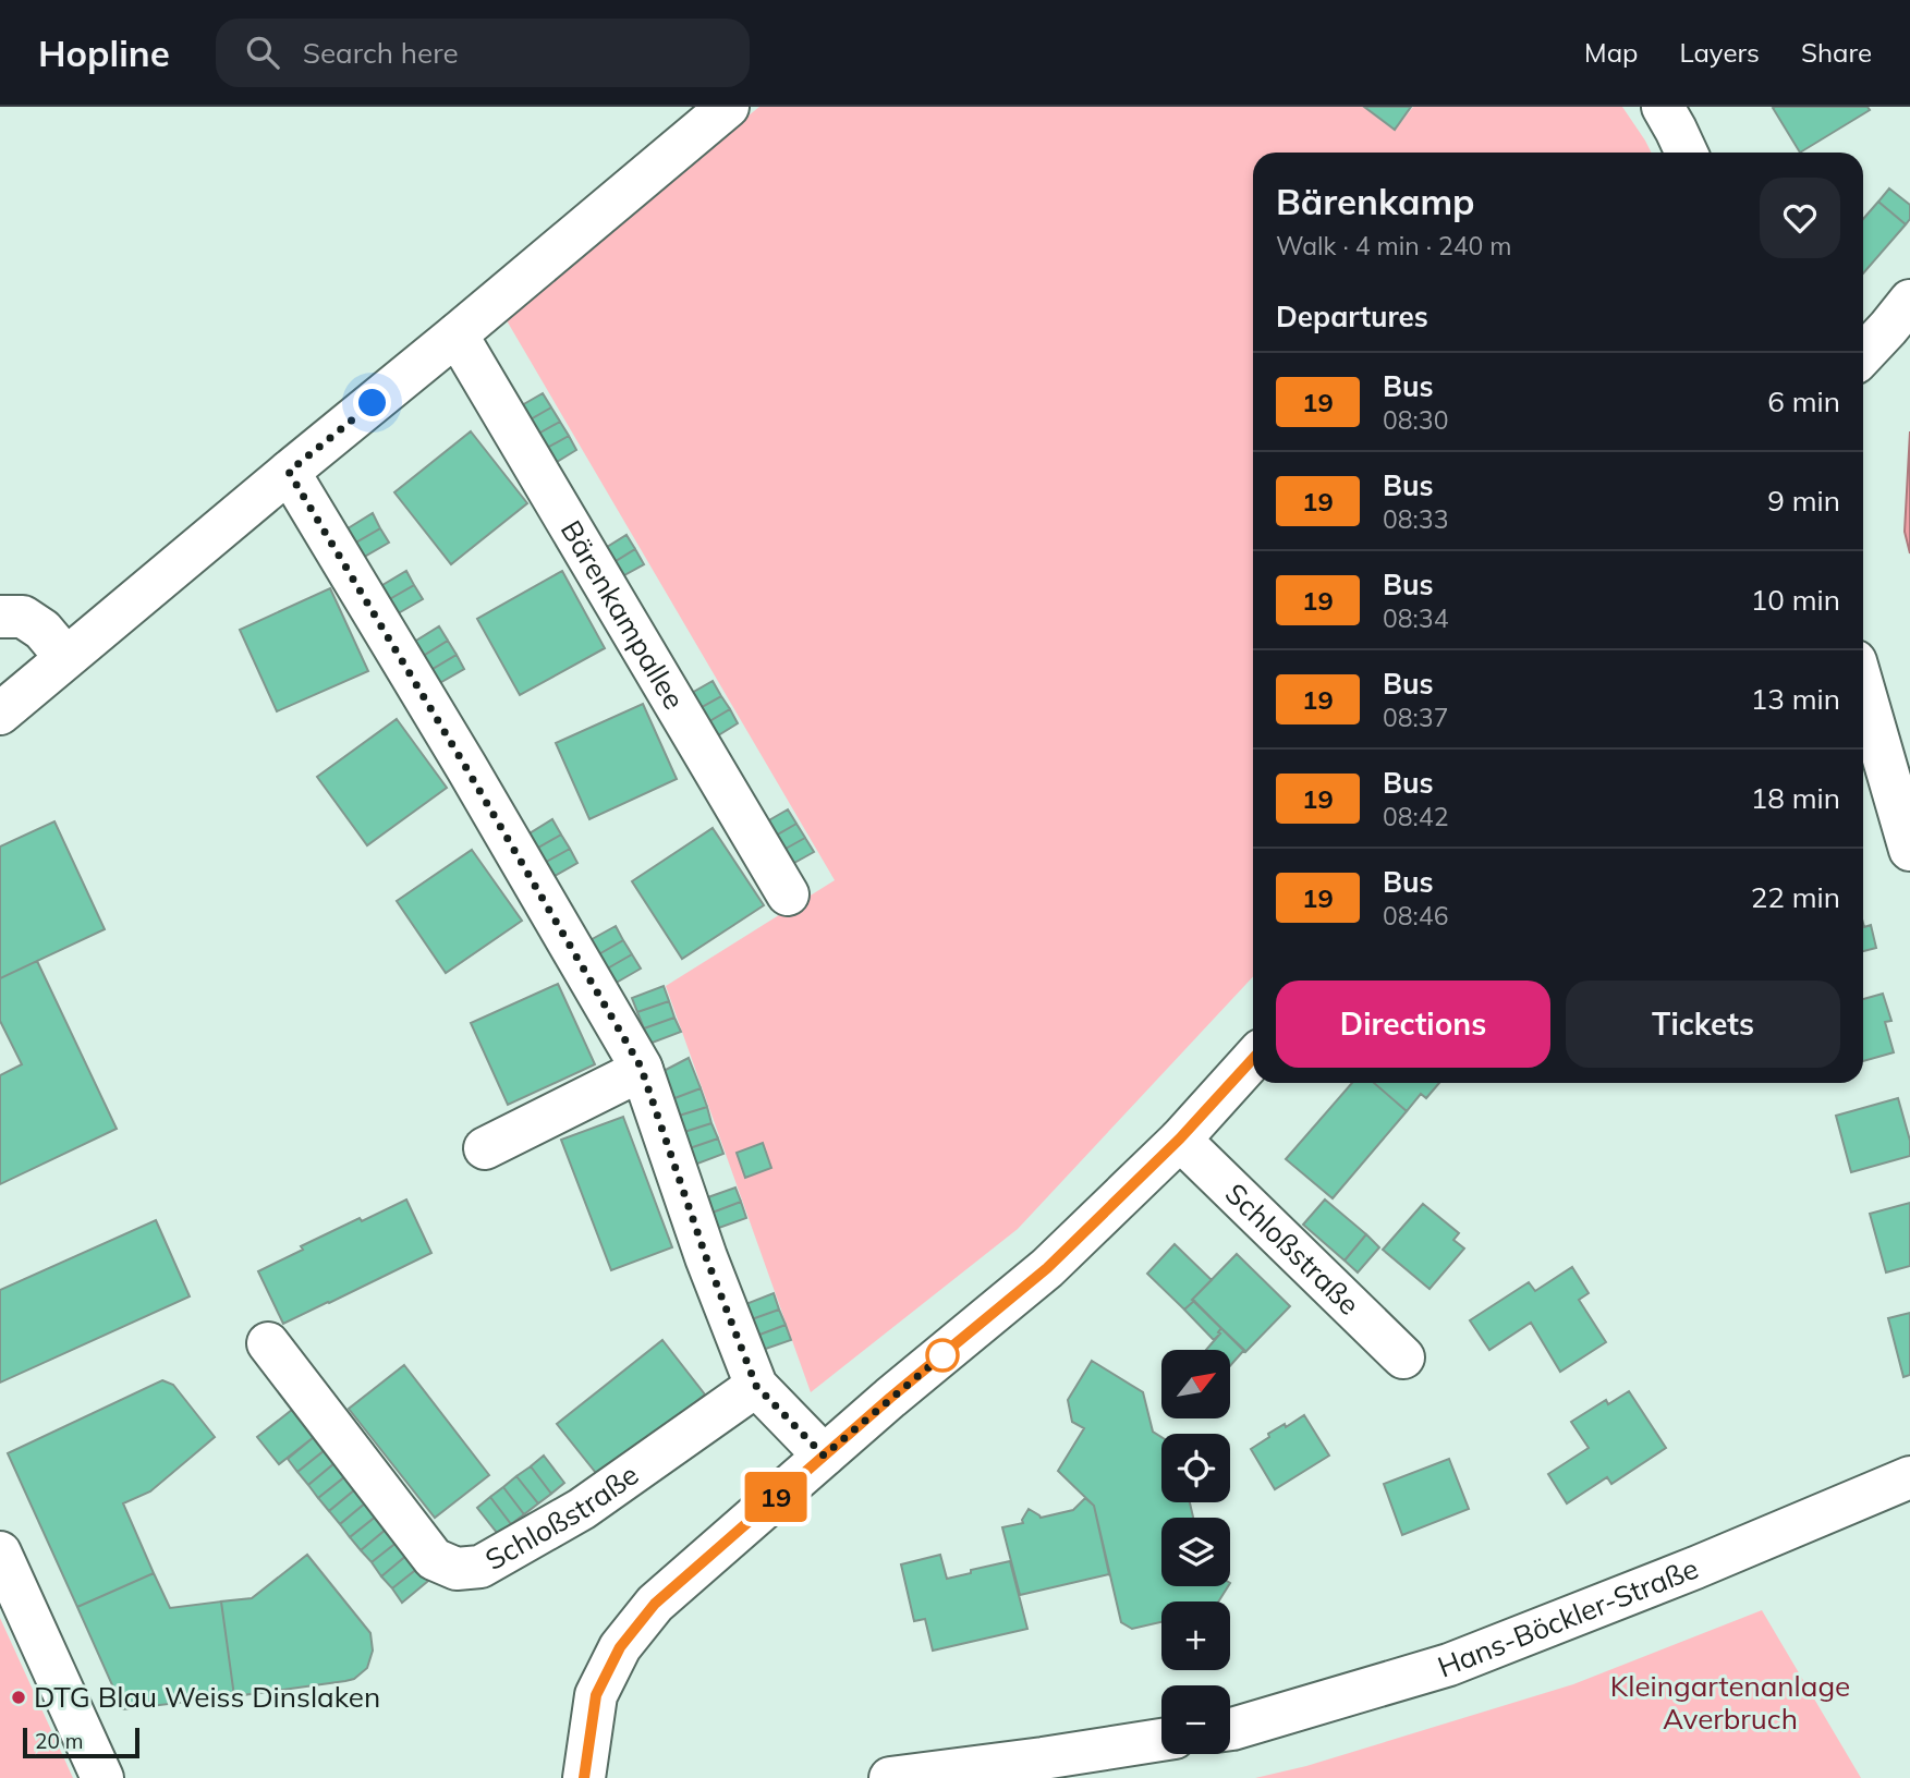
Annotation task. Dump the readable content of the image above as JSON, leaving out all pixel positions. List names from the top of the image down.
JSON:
{
  "streets": {
    "street": ["Bärenkampallee", "Schloßstraße", "Hans-Böckler-Straße"]
  },
  "parks": ["Kleingartenanlage Averbruch"],
  "places": ["DTG Blau Weiss Dinslaken"],
  "lines": ["bus line 19"],
  "scale_bar": "20 m",
  "north": "top right",
  "page": {
    "header": "Hopline",
    "search": "Search here",
    "nav": ["Map", "Layers", "Share"],
    "on_map": "19",
    "heading": [
      ["Bärenkamp", "Walk · 4 min · 240 m"],
      "Departures"
    ],
    "list": [
      {
        "mark": "19",
        "name": "Bus",
        "note": "08:30",
        "value": "6 min"
      },
      {
        "mark": "19",
        "name": "Bus",
        "note": "08:33",
        "value": "9 min"
      },
      {
        "mark": "19",
        "name": "Bus",
        "note": "08:34",
        "value": "10 min"
      },
      {
        "mark": "19",
        "name": "Bus",
        "note": "08:37",
        "value": "13 min"
      },
      {
        "mark": "19",
        "name": "Bus",
        "note": "08:42",
        "value": "18 min"
      },
      {
        "mark": "19",
        "name": "Bus",
        "note": "08:46",
        "value": "22 min"
      }
    ],
    "buttons": ["Directions", "Tickets"],
    "map_buttons": ["+", "−"],
    "scale": "20 m"
  }
}
